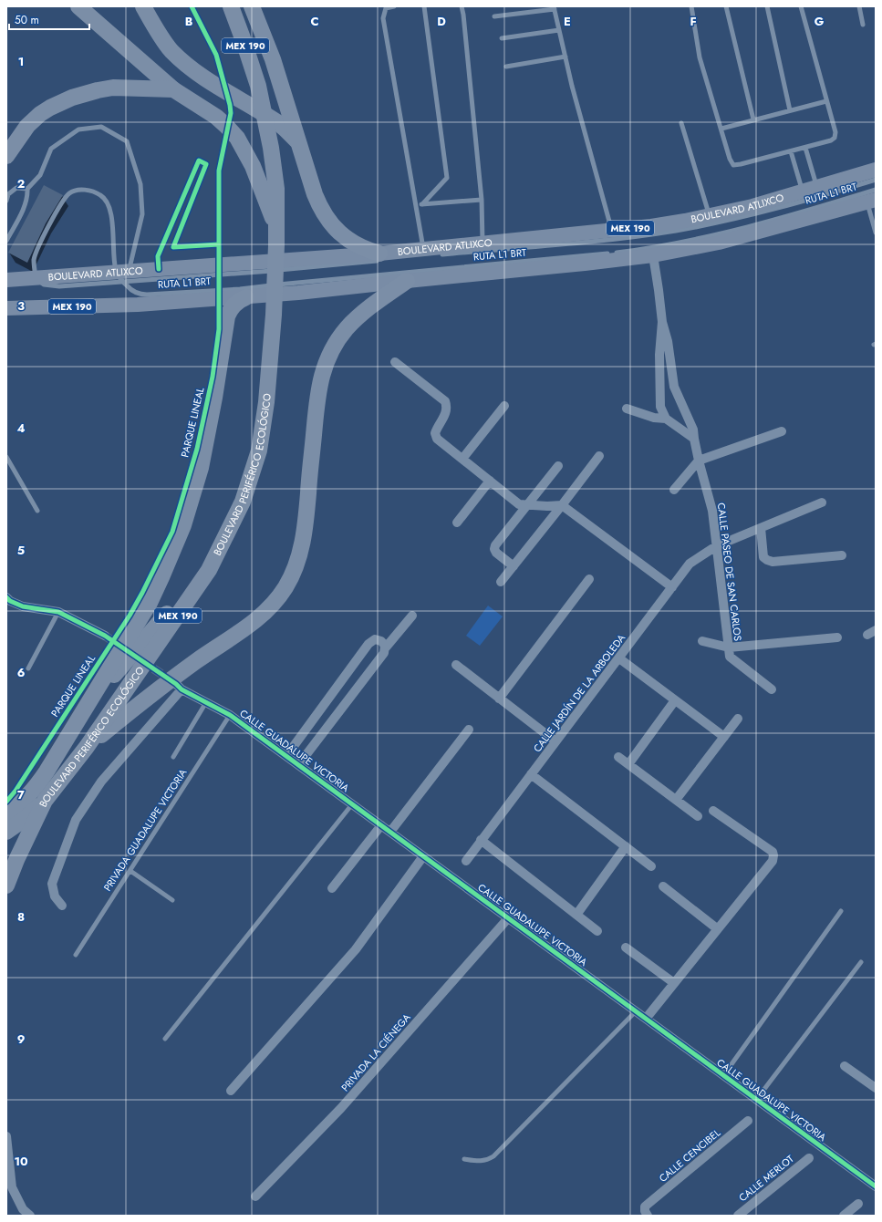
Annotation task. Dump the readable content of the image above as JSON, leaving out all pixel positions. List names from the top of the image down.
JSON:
{
  "streets": {
    "highway": ["MEX 190", "BOULEVARD PERIFÉRICO ECOLÓGICO"],
    "main road": ["BOULEVARD ATLIXCO"],
    "street": [
      "CALLE PASEO DE SAN CARLOS",
      "CALLE JARDÍN DE LA ARBOLEDA",
      "CALLE GUADALUPE VICTORIA",
      "PRIVADA LA CIÉNEGA",
      "CALLE CENCIBEL",
      "CALLE MERLOT"
    ],
    "lane": ["RUTA L1 BRT", "PRIVADA GUADALUPE VICTORIA"],
    "cycle path": ["PARQUE LINEAL"]
  },
  "crossings": [
    ["MEX 190", "CALLE PASEO DE SAN CARLOS"],
    ["RUTA L1 BRT", "BOULEVARD ATLIXCO"],
    ["CALLE PASEO DE SAN CARLOS", "CALLE JARDÍN DE LA ARBOLEDA"],
    ["CALLE GUADALUPE VICTORIA", "PRIVADA GUADALUPE VICTORIA"],
    ["CALLE GUADALUPE VICTORIA", "PRIVADA LA CIÉNEGA"]
  ],
  "scale_bar": "50 m",
  "grid": {
    "columns": [
      "B",
      "C",
      "D",
      "E",
      "F",
      "G"
    ],
    "rows": [
      "1",
      "2",
      "3",
      "4",
      "5",
      "6",
      "7",
      "8",
      "9",
      "10"
    ]
  }
}
